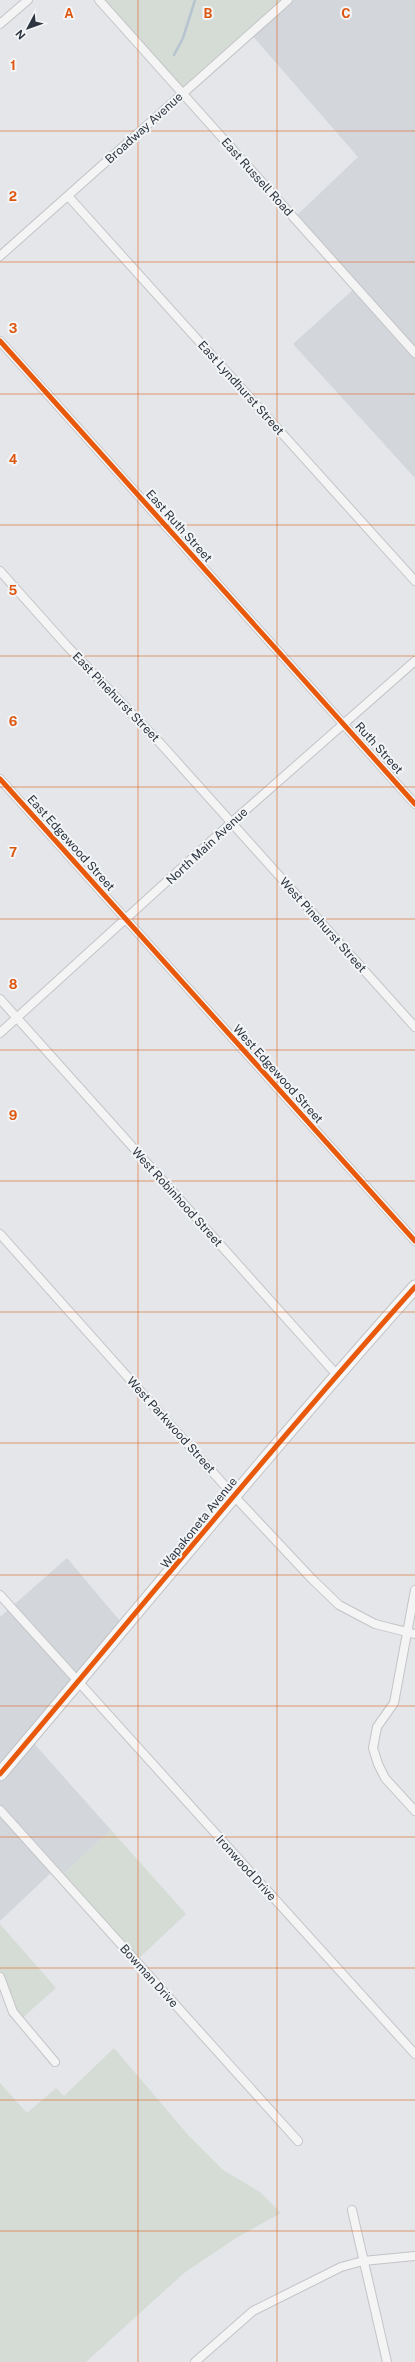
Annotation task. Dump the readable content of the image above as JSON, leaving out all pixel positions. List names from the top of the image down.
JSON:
{
  "streets": {
    "main road": ["Wapakoneta Avenue"],
    "street": [
      "Broadway Avenue",
      "East Russell Road",
      "East Lyndhurst Street",
      "East Ruth Street",
      "East Pinehurst Street",
      "Ruth Street",
      "East Edgewood Street",
      "North Main Avenue",
      "West Pinehurst Street",
      "West Edgewood Street",
      "West Robinhood Street",
      "West Parkwood Street",
      "Ironwood Drive",
      "Bowman Drive"
    ]
  },
  "crossings": [
    ["Broadway Avenue", "East Russell Road"],
    ["Broadway Avenue", "East Lyndhurst Street"],
    ["East Ruth Street", "Ruth Street"],
    ["East Ruth Street", "North Main Avenue"],
    ["East Pinehurst Street", "North Main Avenue"],
    ["East Pinehurst Street", "West Pinehurst Street"],
    ["Ruth Street", "North Main Avenue"],
    ["East Edgewood Street", "North Main Avenue"],
    ["East Edgewood Street", "West Edgewood Street"],
    ["North Main Avenue", "West Pinehurst Street"],
    ["North Main Avenue", "West Edgewood Street"],
    ["North Main Avenue", "West Robinhood Street"],
    ["West Robinhood Street", "Wapakoneta Avenue"],
    ["West Parkwood Street", "Wapakoneta Avenue"],
    ["Wapakoneta Avenue", "Ironwood Drive"]
  ],
  "north": "bottom left",
  "grid": {
    "columns": ["A", "B", "C"],
    "rows": [
      "1",
      "2",
      "3",
      "4",
      "5",
      "6",
      "7",
      "8",
      "9"
    ]
  }
}
